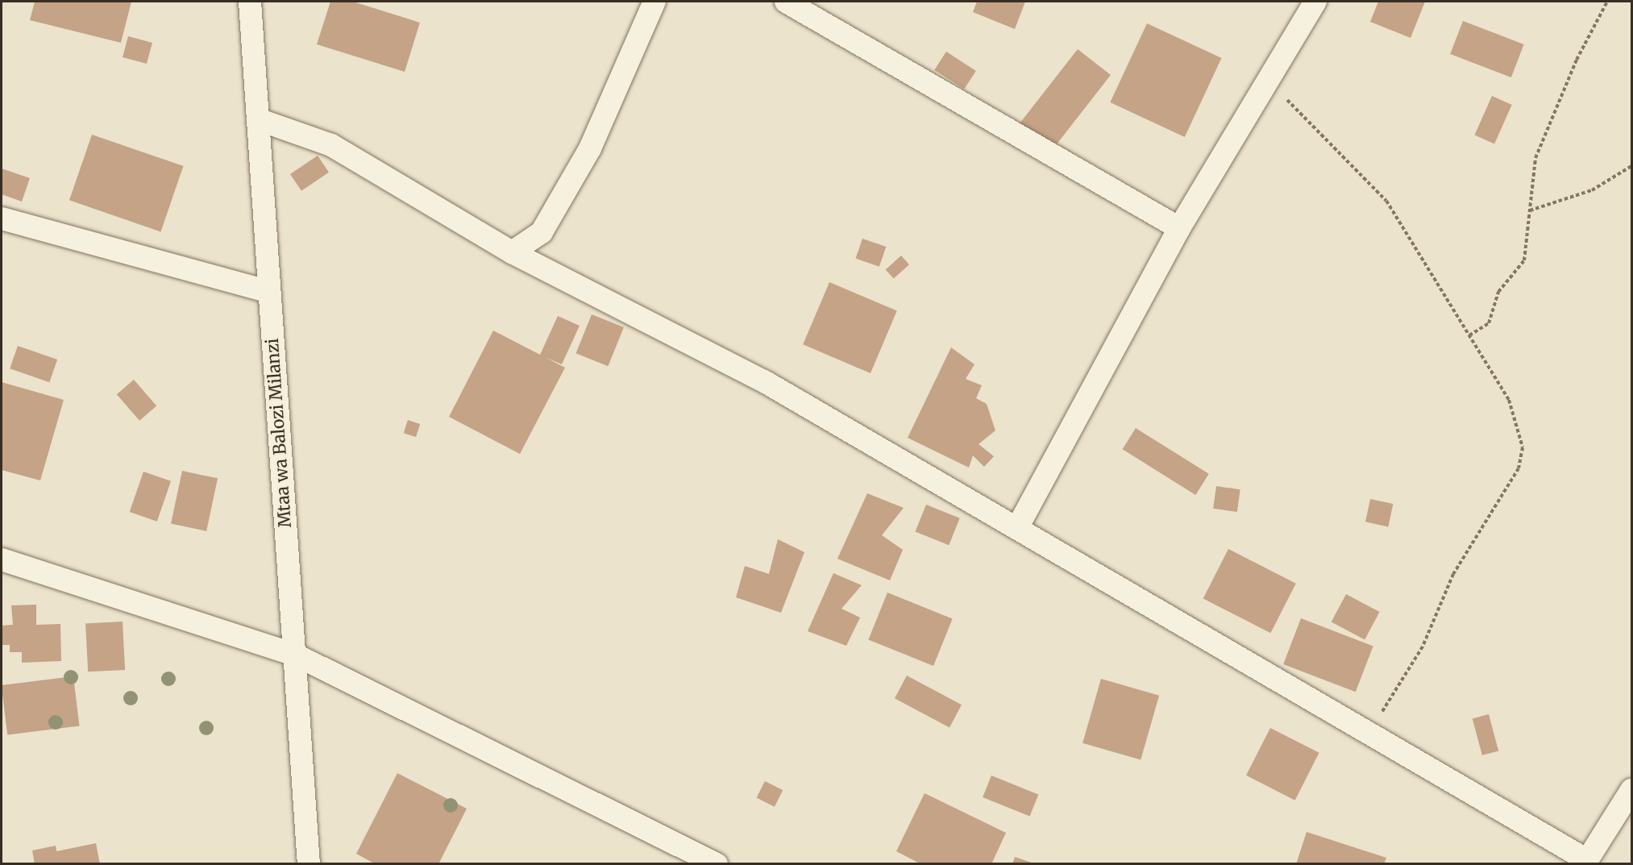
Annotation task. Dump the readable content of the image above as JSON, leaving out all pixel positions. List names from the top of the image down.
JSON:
{
  "streets": {
    "street": ["Mtaa wa Balozi Milanzi"]
  }
}
